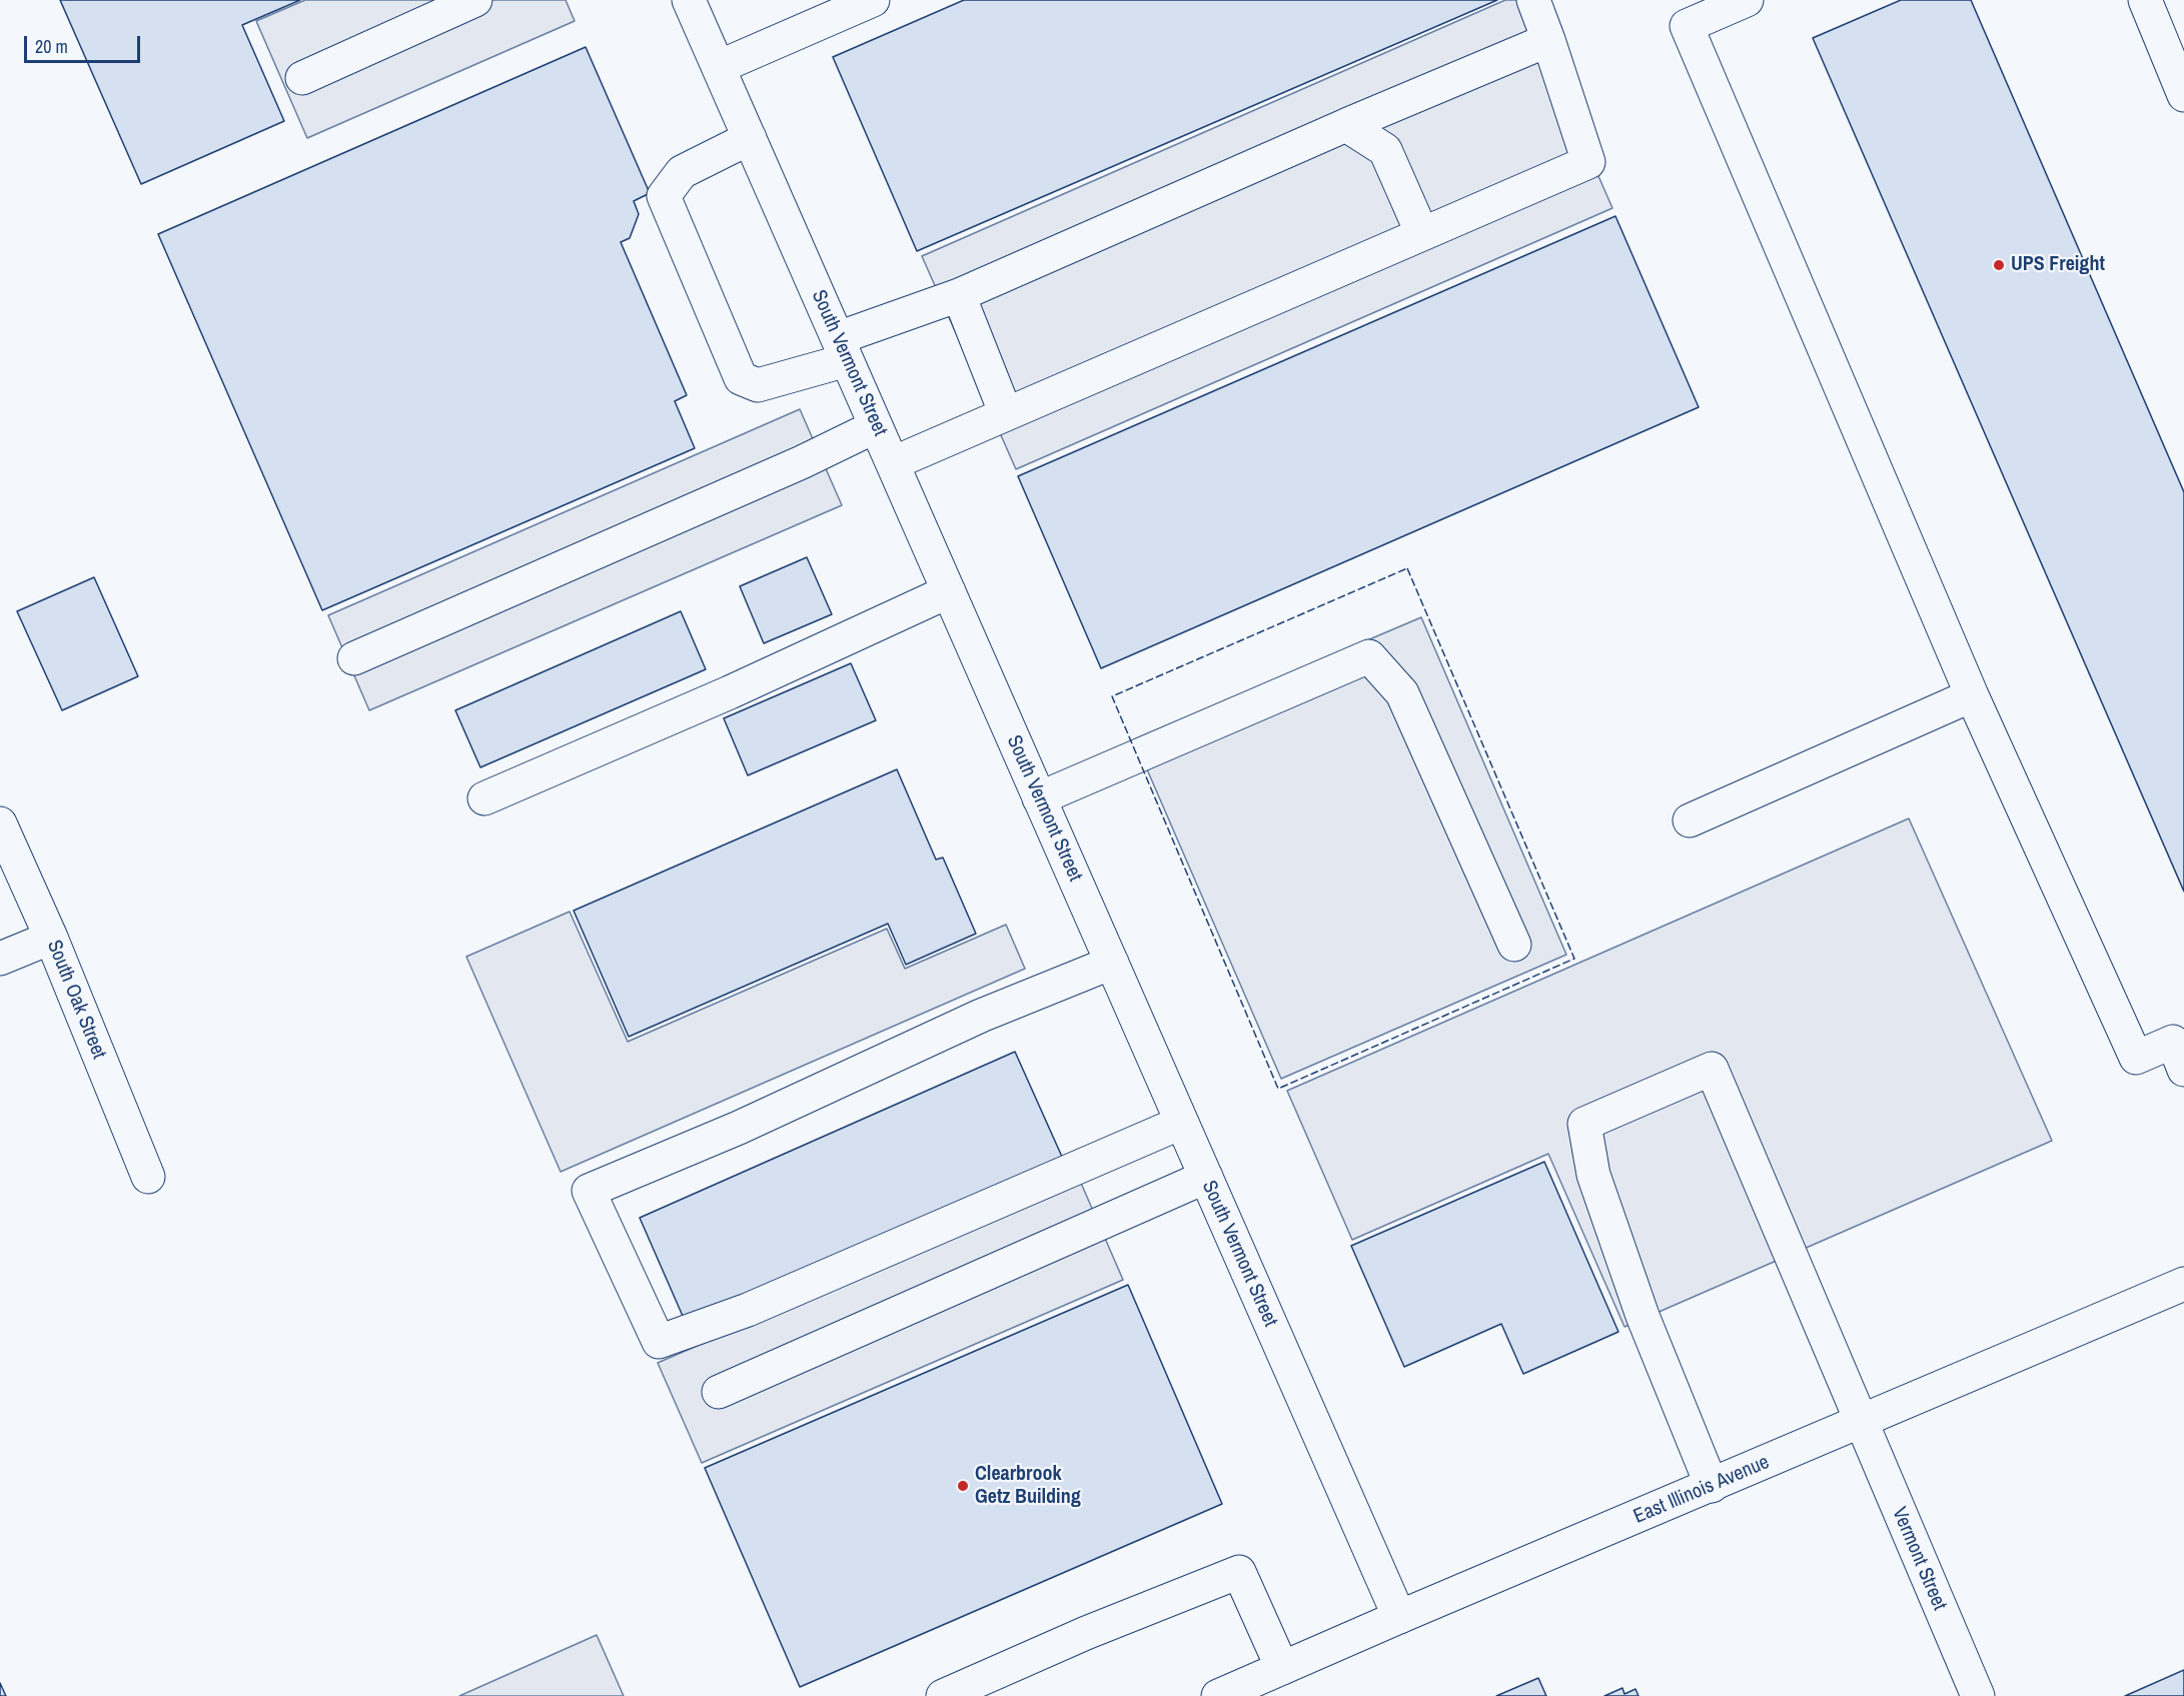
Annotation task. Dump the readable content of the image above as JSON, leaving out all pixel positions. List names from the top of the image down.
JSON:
{
  "streets": {
    "street": [
      "South Vermont Street",
      "South Oak Street",
      "East Illinois Avenue",
      "Vermont Street"
    ]
  },
  "crossings": [
    ["South Vermont Street", "East Illinois Avenue"],
    ["East Illinois Avenue", "Vermont Street"]
  ],
  "places": ["UPS Freight", "Clearbrook Getz Building"],
  "scale_bar": "20 m"
}
